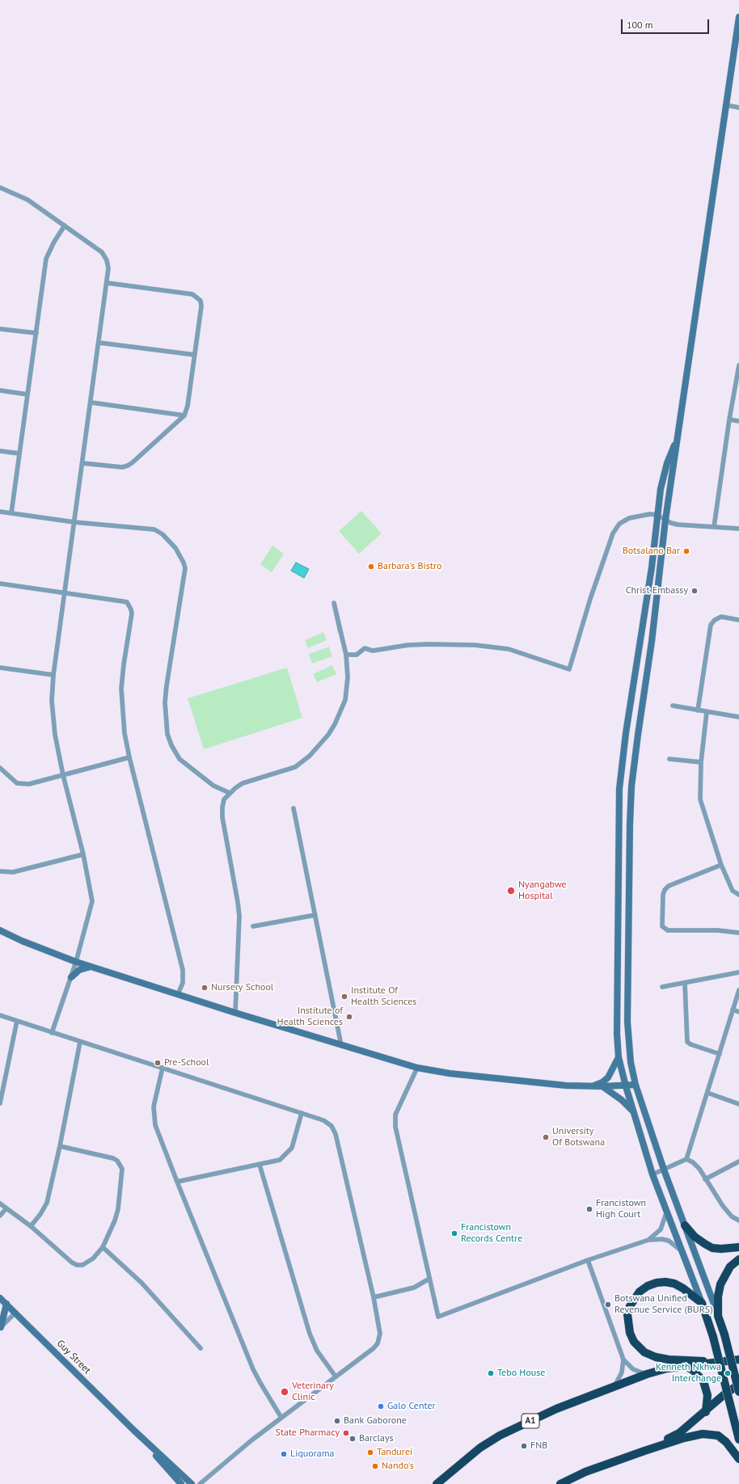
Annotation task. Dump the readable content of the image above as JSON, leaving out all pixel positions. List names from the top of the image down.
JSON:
{
  "streets": {
    "highway": ["A1"],
    "street": ["Guy Street"]
  },
  "places": [
    "Botsalano Bar",
    "Barbara's Bistro",
    "Christ Embassy",
    "Nyangabwe Hospital",
    "Nursery School",
    "Institute Of Health Sciences",
    "Institute of Health Sciences",
    "Pre-School",
    "University Of Botswana",
    "Francistown High Court",
    "Francistown Records Centre",
    "Botswana Unified Revenue Service (BURS)",
    "Tebo House",
    "Kenneth Nkhwa Interchange",
    "Veterinary Clinic",
    "Galo Center",
    "Bank Gaborone",
    "State Pharmacy",
    "Barclays",
    "FNB",
    "Tandurei",
    "Liquorama",
    "Nando's"
  ],
  "scale_bar": "100 m"
}
